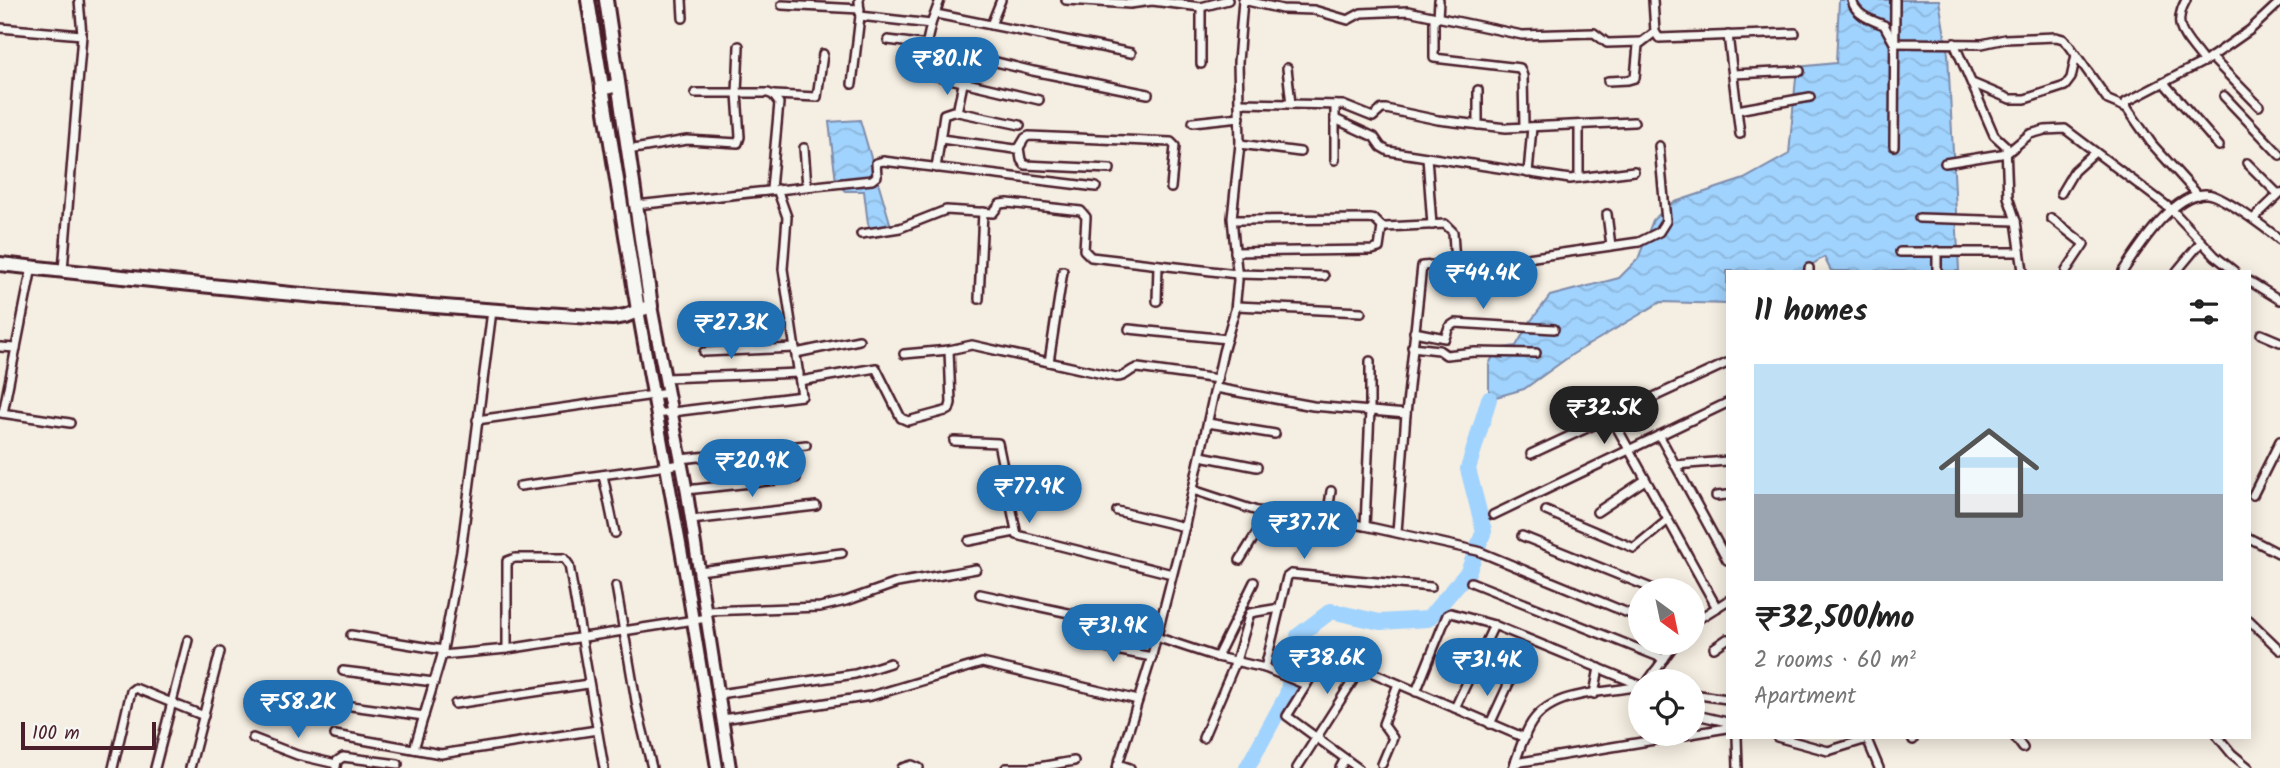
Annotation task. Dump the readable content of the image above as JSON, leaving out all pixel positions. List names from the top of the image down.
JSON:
{
  "scale_bar": "100 m",
  "north": "bottom right",
  "page": {
    "price": [
      "₹80.1K",
      "₹44.4K",
      "₹27.3K",
      "₹32.5K",
      "₹20.9K",
      "₹77.9K",
      "₹37.7K",
      "₹31.9K",
      "₹38.6K",
      "₹31.4K",
      "₹58.2K"
    ],
    "heading": "11 homes",
    "list": [
      {
        "name": "₹32,500/mo",
        "note": "2 rooms · 60 m² · Apartment"
      }
    ],
    "scale": "100 m"
  }
}
